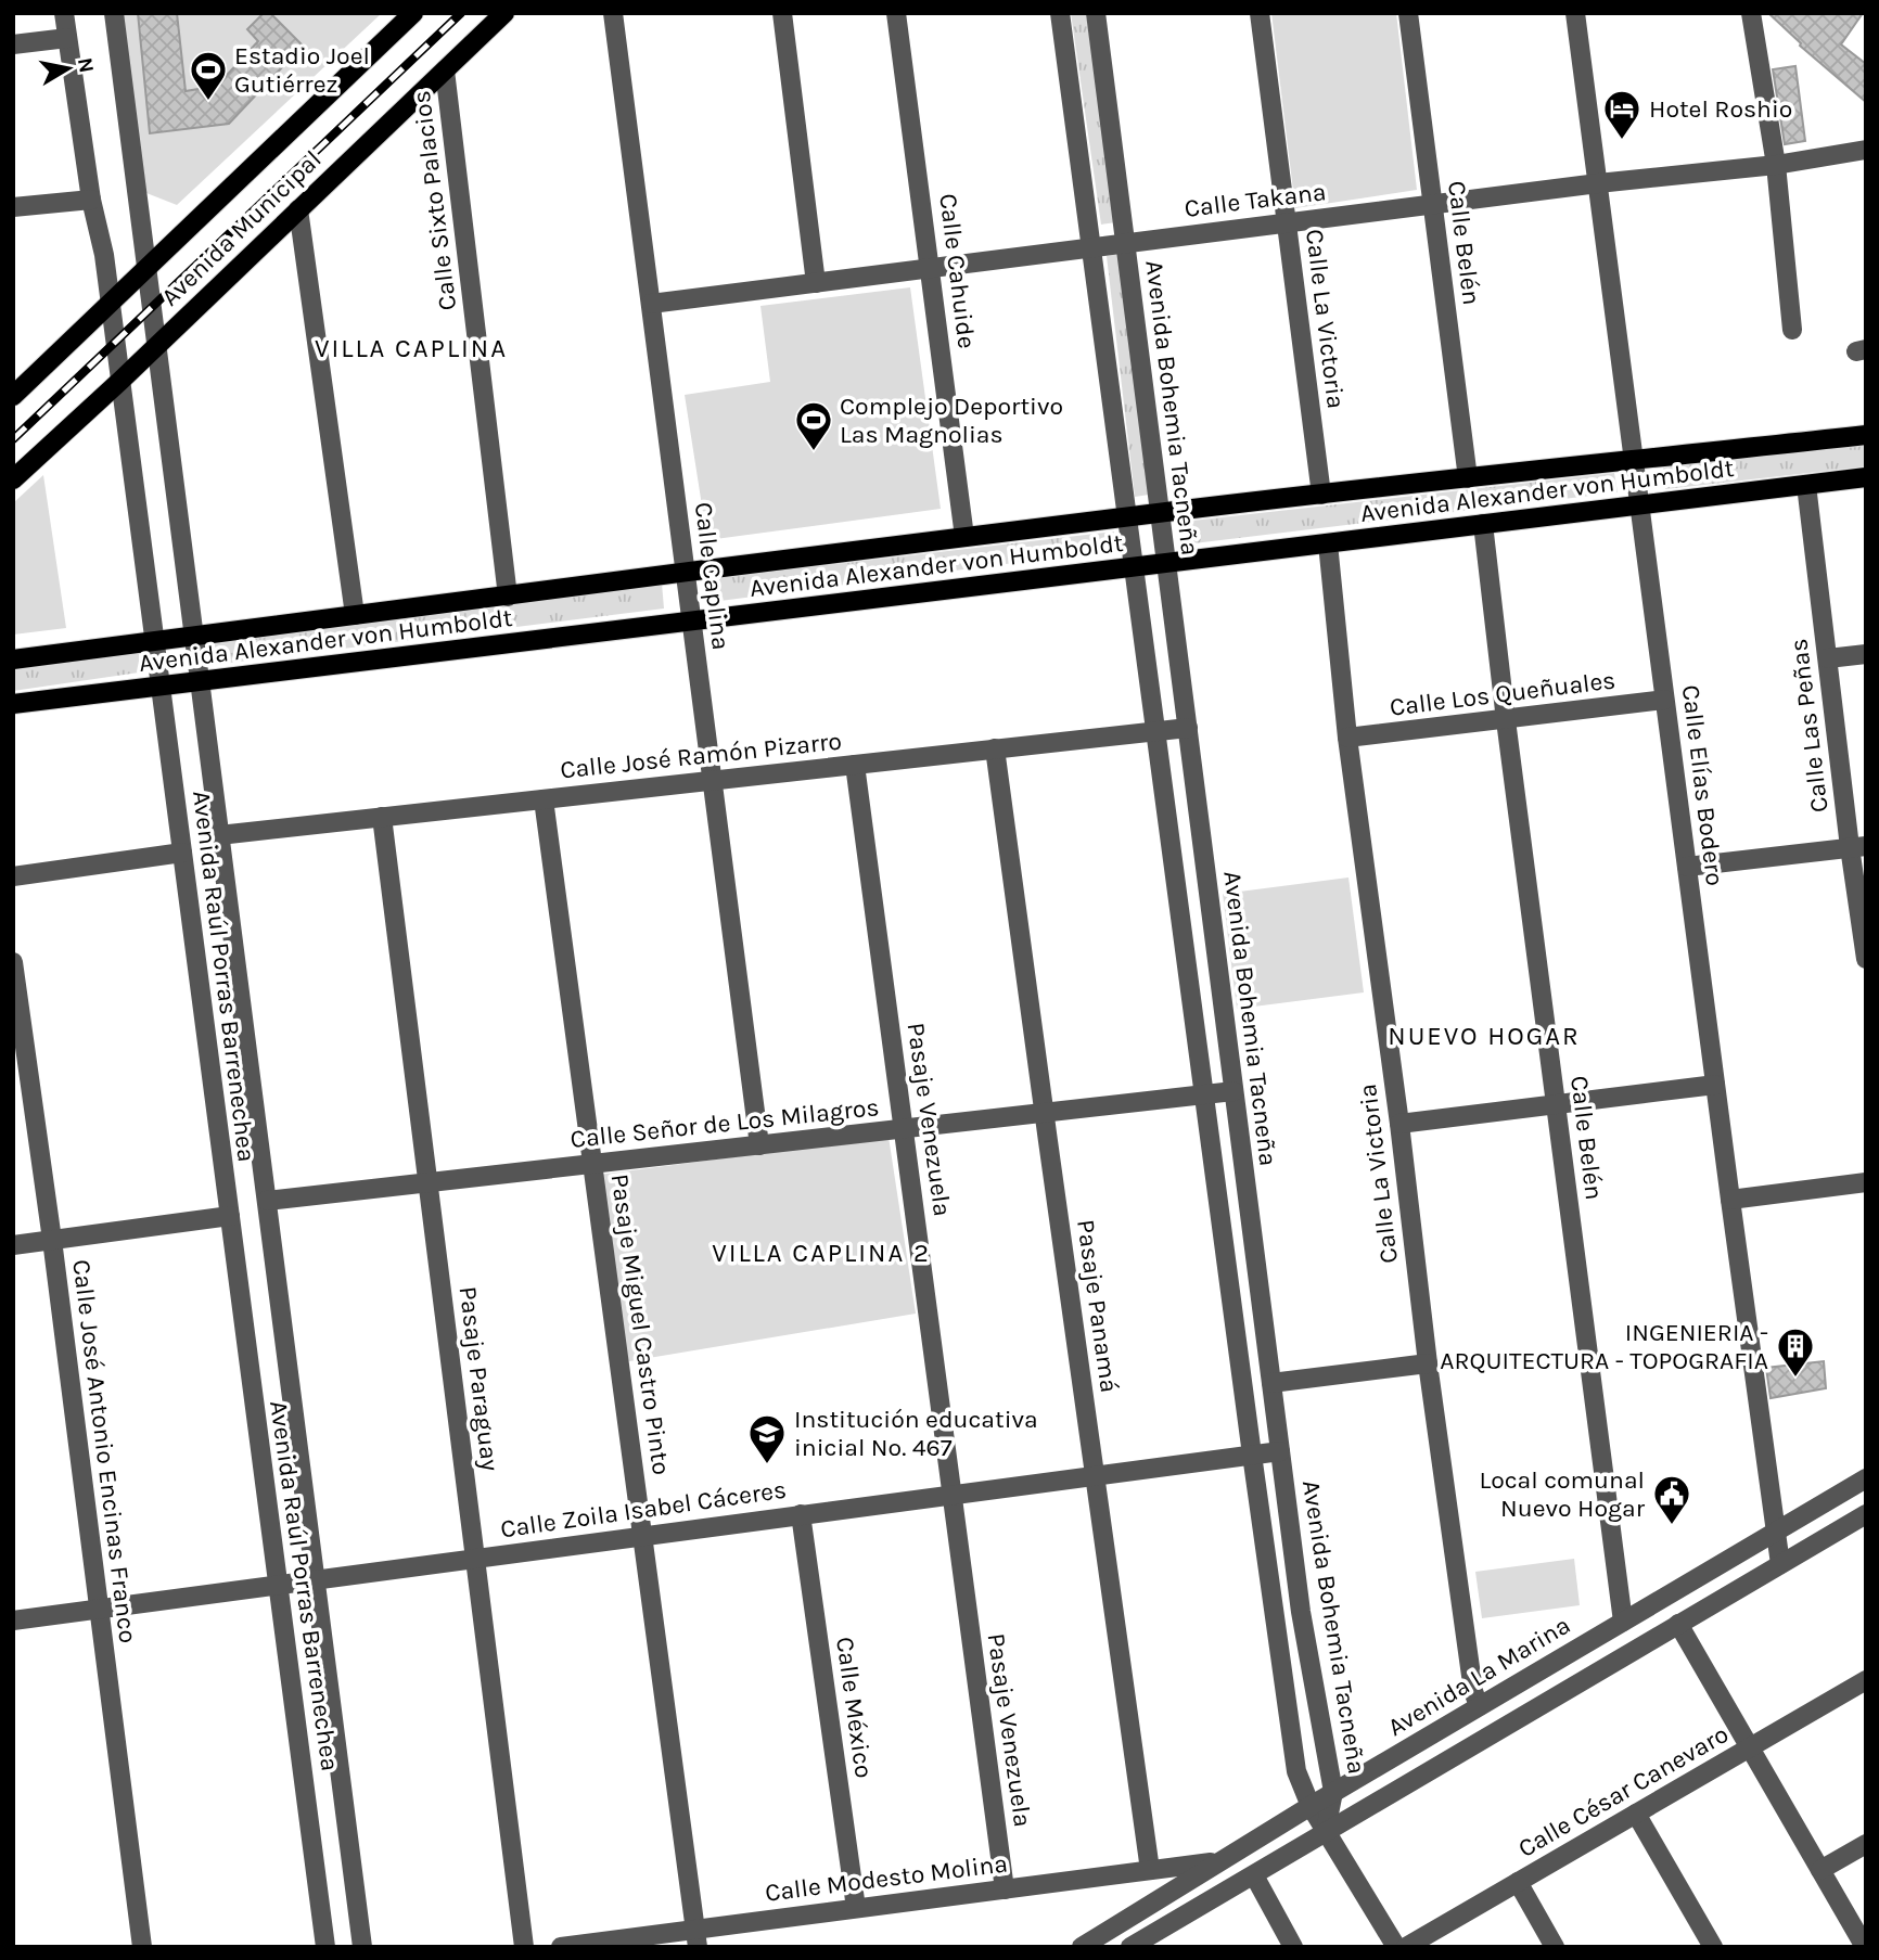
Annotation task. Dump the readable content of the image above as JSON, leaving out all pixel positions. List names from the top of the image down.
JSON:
{
  "streets": {
    "main road": ["Avenida Municipal", "Avenida Alexander von Humboldt"],
    "street": [
      "Calle Takana",
      "Calle Sixto Palacios",
      "Calle Belén",
      "Calle Cahuide",
      "Calle La Victoria",
      "Avenida Bohemia Tacneña",
      "Calle Caplina",
      "Calle Los Queñuales",
      "Calle Las Peñas",
      "Calle José Ramón Pizarro",
      "Calle Elías Bodero",
      "Avenida Raúl Porras Barrenechea",
      "Pasaje Venezuela",
      "Calle Señor de Los Milagros",
      "Pasaje Panamá",
      "Pasaje Miguel Castro Pinto",
      "Pasaje Paraguay",
      "Calle José Antonio Encinas Franco",
      "Calle Zoila Isabel Cáceres",
      "Avenida La Marina",
      "Calle México",
      "Calle César Canevaro",
      "Calle Modesto Molina"
    ]
  },
  "crossings": [
    ["Calle Takana", "Calle Belén"],
    ["Calle Takana", "Calle Cahuide"],
    ["Calle Takana", "Calle La Victoria"],
    ["Calle Takana", "Avenida Bohemia Tacneña"],
    ["Calle Takana", "Calle Caplina"],
    ["Calle Takana", "Calle Elías Bodero"],
    ["Calle Sixto Palacios", "Avenida Municipal"],
    ["Calle Sixto Palacios", "Avenida Alexander von Humboldt"],
    ["Avenida Municipal", "Avenida Raúl Porras Barrenechea"],
    ["Calle Belén", "Avenida Alexander von Humboldt"],
    ["Calle Belén", "Calle Los Queñuales"],
    ["Calle Belén", "Avenida La Marina"],
    ["Calle Cahuide", "Avenida Alexander von Humboldt"],
    ["Calle La Victoria", "Avenida Alexander von Humboldt"],
    ["Calle La Victoria", "Calle Los Queñuales"],
    ["Calle La Victoria", "Avenida La Marina"],
    ["Avenida Bohemia Tacneña", "Avenida Alexander von Humboldt"],
    ["Avenida Bohemia Tacneña", "Calle José Ramón Pizarro"],
    ["Avenida Bohemia Tacneña", "Calle Señor de Los Milagros"],
    ["Avenida Bohemia Tacneña", "Calle Zoila Isabel Cáceres"],
    ["Avenida Bohemia Tacneña", "Avenida La Marina"],
    ["Avenida Alexander von Humboldt", "Calle Caplina"],
    ["Avenida Alexander von Humboldt", "Calle Las Peñas"],
    ["Avenida Alexander von Humboldt", "Calle Elías Bodero"],
    ["Avenida Alexander von Humboldt", "Avenida Raúl Porras Barrenechea"],
    ["Calle Caplina", "Calle José Ramón Pizarro"],
    ["Calle Caplina", "Calle Señor de Los Milagros"],
    ["Calle Los Queñuales", "Calle Elías Bodero"],
    ["Calle José Ramón Pizarro", "Avenida Raúl Porras Barrenechea"],
    ["Calle José Ramón Pizarro", "Pasaje Venezuela"],
    ["Calle José Ramón Pizarro", "Pasaje Panamá"],
    ["Calle José Ramón Pizarro", "Pasaje Miguel Castro Pinto"],
    ["Calle José Ramón Pizarro", "Pasaje Paraguay"],
    ["Calle Elías Bodero", "Avenida La Marina"],
    ["Avenida Raúl Porras Barrenechea", "Calle Señor de Los Milagros"],
    ["Avenida Raúl Porras Barrenechea", "Calle Zoila Isabel Cáceres"],
    ["Pasaje Venezuela", "Calle Señor de Los Milagros"],
    ["Pasaje Venezuela", "Calle Zoila Isabel Cáceres"],
    ["Pasaje Venezuela", "Calle Modesto Molina"],
    ["Calle Señor de Los Milagros", "Pasaje Panamá"],
    ["Calle Señor de Los Milagros", "Pasaje Miguel Castro Pinto"],
    ["Calle Señor de Los Milagros", "Pasaje Paraguay"],
    ["Pasaje Panamá", "Calle Zoila Isabel Cáceres"],
    ["Pasaje Panamá", "Calle Modesto Molina"],
    ["Pasaje Miguel Castro Pinto", "Calle Zoila Isabel Cáceres"],
    ["Pasaje Miguel Castro Pinto", "Calle Modesto Molina"],
    ["Pasaje Paraguay", "Calle Zoila Isabel Cáceres"],
    ["Calle José Antonio Encinas Franco", "Calle Zoila Isabel Cáceres"],
    ["Calle Zoila Isabel Cáceres", "Calle México"],
    ["Avenida La Marina", "Calle Modesto Molina"],
    ["Calle México", "Calle Modesto Molina"]
  ],
  "districts": ["VILLA CAPLINA", "NUEVO HOGAR", "VILLA CAPLINA 2"],
  "places": {
    "sports": ["Estadio Joel Gutiérrez", "Complejo Deportivo Las Magnolias"],
    "hotel": ["Hotel Roshio"],
    "building": ["INGENIERIA - ARQUITECTURA - TOPOGRAFIA"],
    "school or university": ["Institución educativa inicial No. 467"],
    "public building": ["Local comunal Nuevo Hogar"]
  },
  "north": "right"
}
